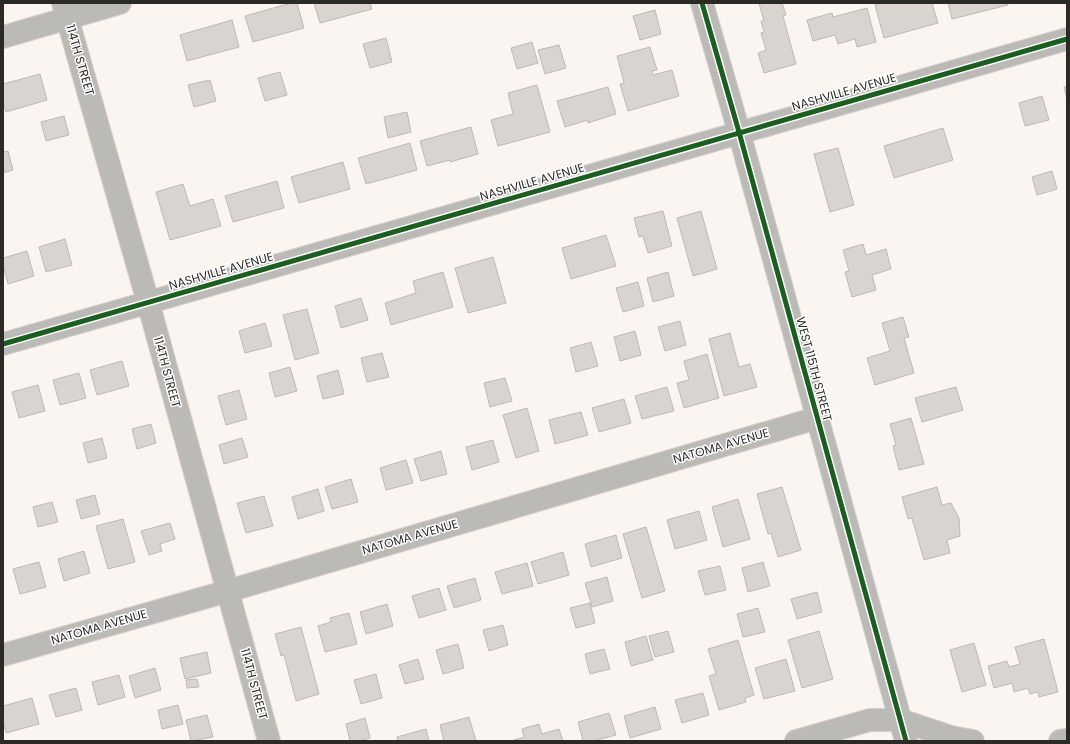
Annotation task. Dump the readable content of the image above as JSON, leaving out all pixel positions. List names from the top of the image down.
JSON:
{
  "streets": {
    "street": [
      "114TH STREET",
      "NASHVILLE AVENUE",
      "WEST 115TH STREET",
      "NATOMA AVENUE"
    ]
  },
  "crossings": [
    ["114TH STREET", "NASHVILLE AVENUE"],
    ["114TH STREET", "NATOMA AVENUE"],
    ["NASHVILLE AVENUE", "WEST 115TH STREET"],
    ["WEST 115TH STREET", "NATOMA AVENUE"]
  ]
}
